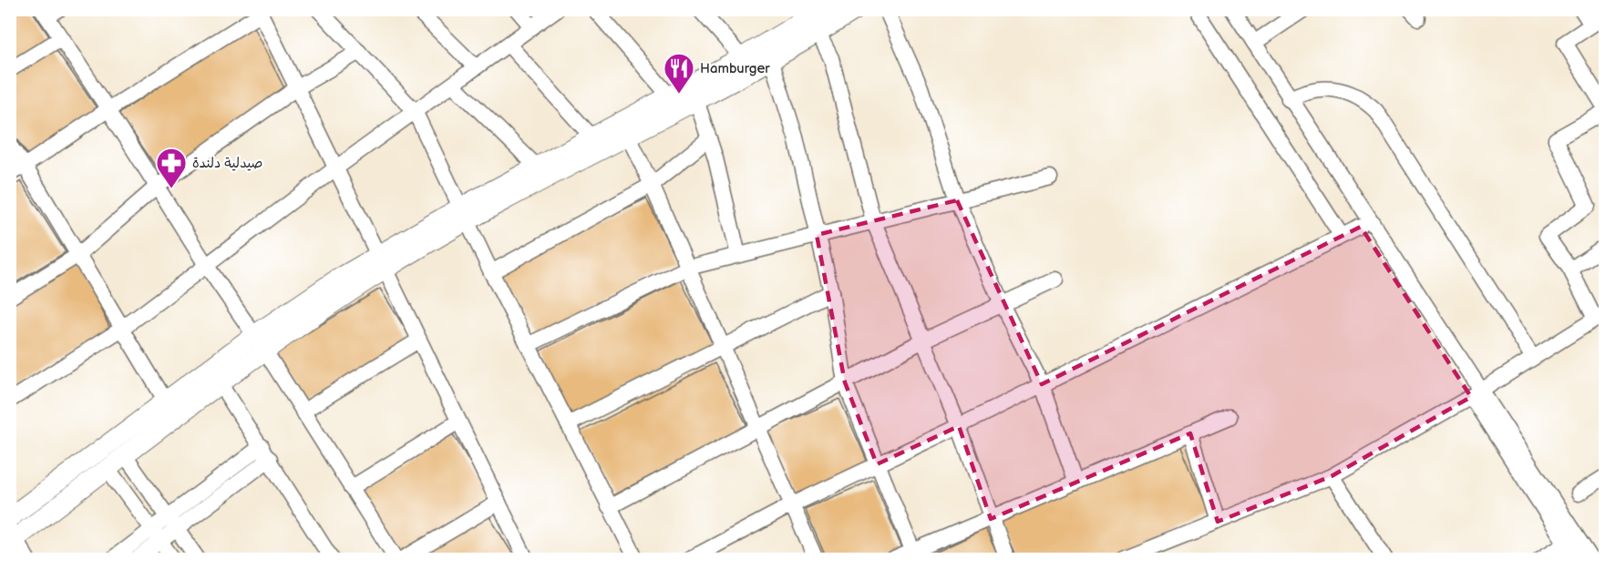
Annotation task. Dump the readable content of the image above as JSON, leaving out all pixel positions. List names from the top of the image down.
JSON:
{
  "places": {
    "restaurant": ["Hamburger"],
    "pharmacy": ["صيدلية دلندة"]
  }
}
